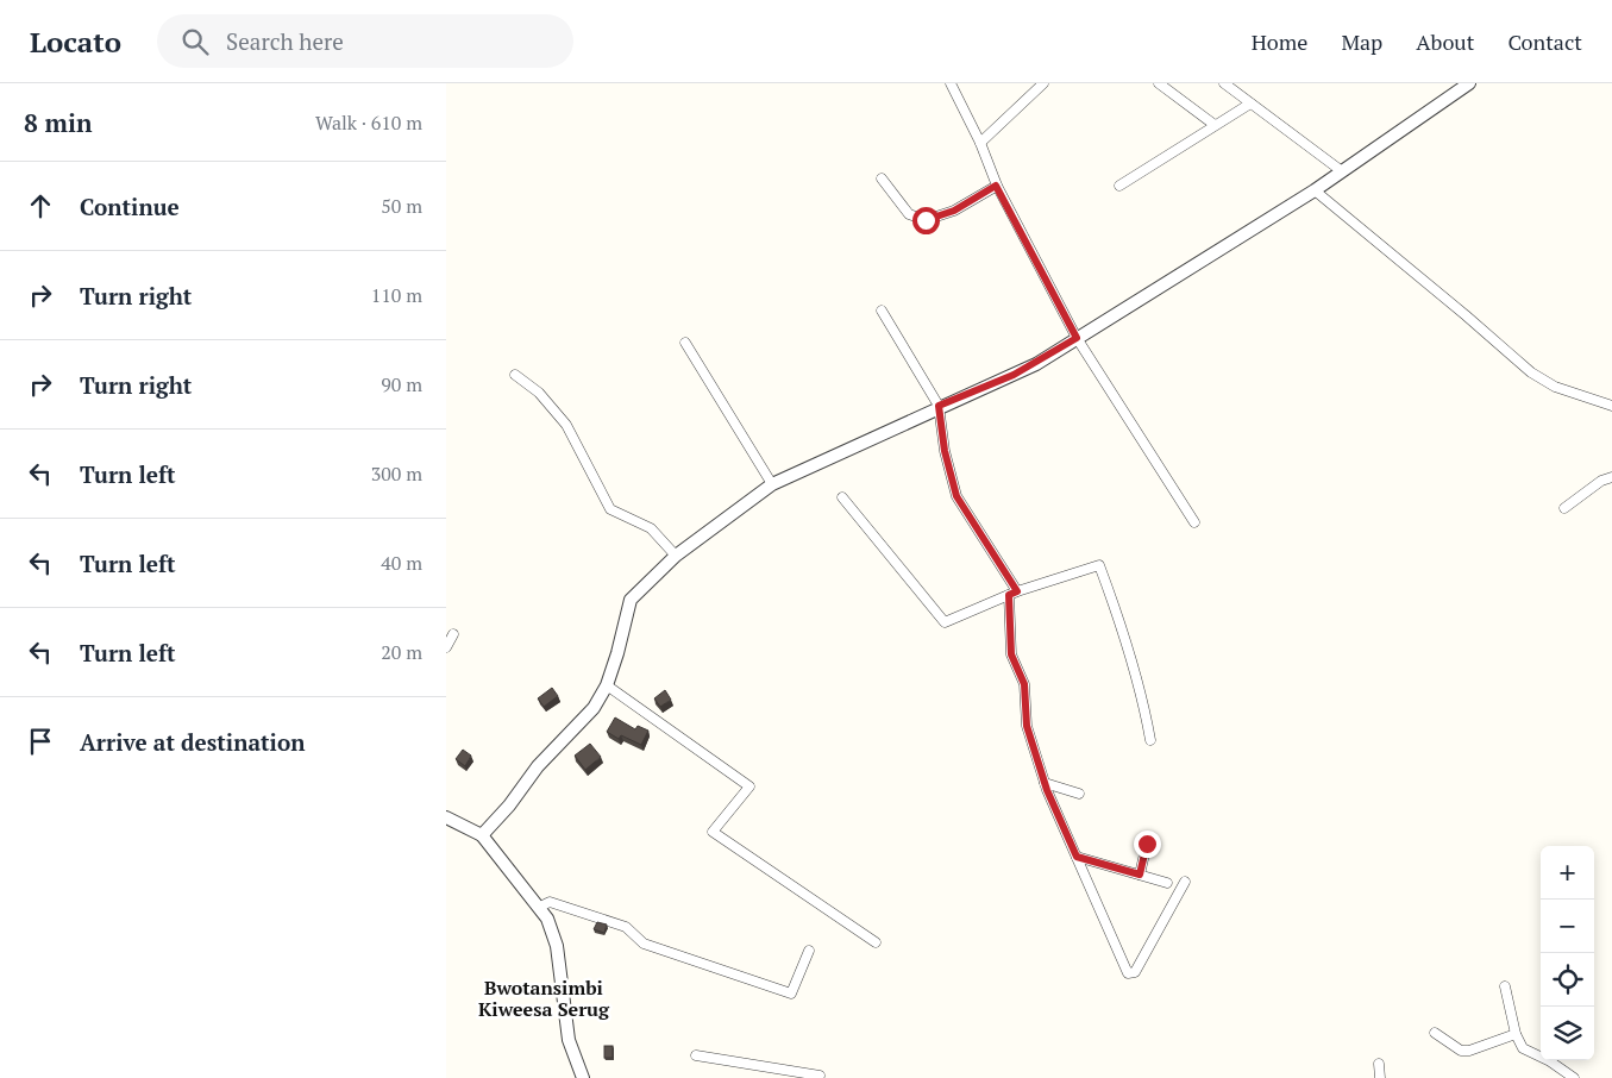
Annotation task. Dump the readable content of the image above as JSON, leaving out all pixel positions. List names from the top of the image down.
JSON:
{
  "districts": ["Bwotansimbi Kiweesa Serug"],
  "page": {
    "header": "Locato",
    "search": "Search here",
    "nav": [
      "Home",
      "Map",
      "About",
      "Contact"
    ],
    "heading": ["8 min", "Walk · 610 m"],
    "list": [
      ["Continue", "50 m"],
      ["Turn right", "110 m"],
      ["Turn right", "90 m"],
      ["Turn left", "300 m"],
      ["Turn left", "40 m"],
      ["Turn left", "20 m"],
      "Arrive at destination"
    ],
    "map_buttons": ["+", "−"]
  }
}
